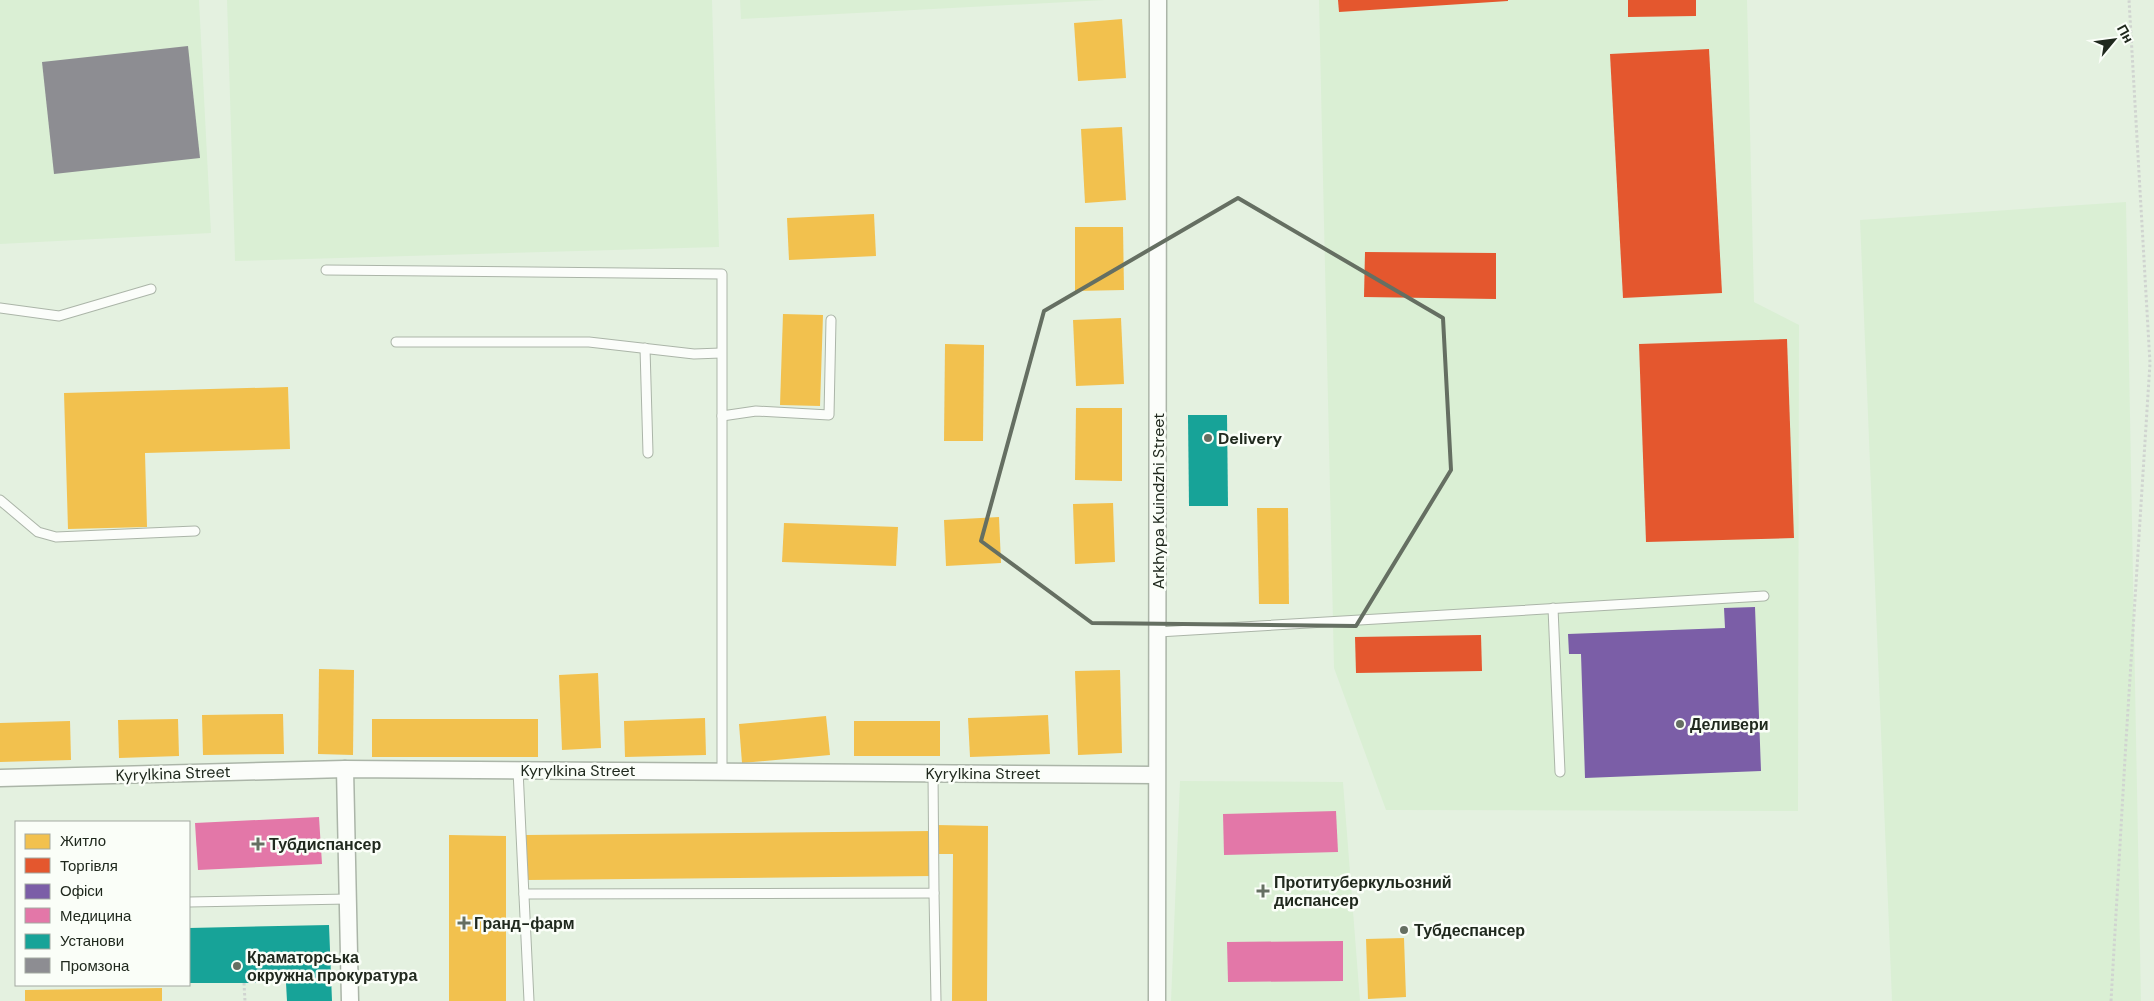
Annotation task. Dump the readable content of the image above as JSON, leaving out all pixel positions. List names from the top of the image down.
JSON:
{
  "streets": {
    "street": ["Arkhypa Kuindzhi Street", "Kyrylkina Street"]
  },
  "crossings": [
    ["Arkhypa Kuindzhi Street", "Kyrylkina Street"]
  ],
  "places": {
    "other": [
      "Delivery",
      "Деливери",
      "Тубдеспансер",
      "Краматорська окружна прокуратура"
    ],
    "health": ["Тубдиспансер", "Протитуберкульозний диспансер", "Гранд-фарм"]
  },
  "legend": [
    "Житло",
    "Торгівля",
    "Офіси",
    "Медицина",
    "Установи",
    "Промзона"
  ],
  "north": "top right"
}
